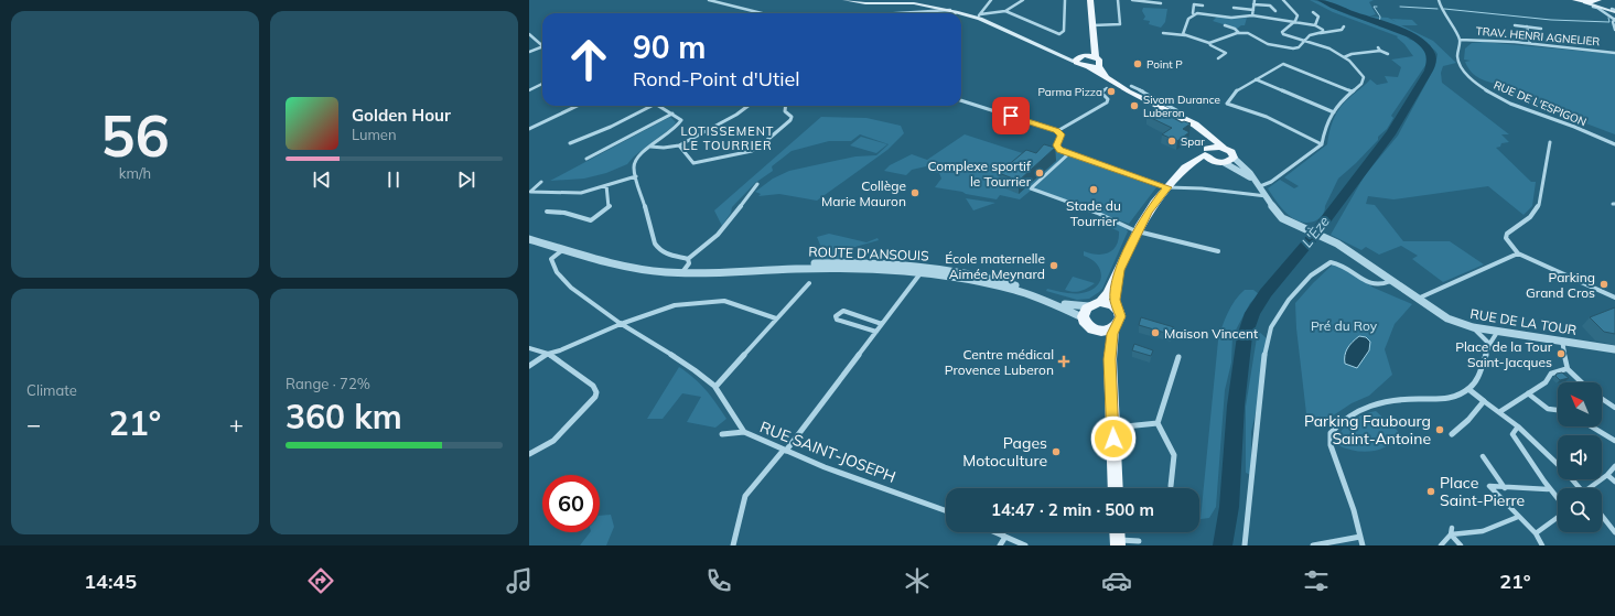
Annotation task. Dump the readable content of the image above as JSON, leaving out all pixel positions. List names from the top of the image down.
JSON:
{
  "streets": {
    "street": [
      "TRAV. HENRI AGNELIER",
      "RUE DE L'ESPIGON",
      "ROUTE D'ANSOUIS",
      "RUE DE LA TOUR",
      "RUE SAINT-JOSEPH"
    ]
  },
  "crossings": [
    ["TRAV. HENRI AGNELIER", "RUE DE L'ESPIGON"]
  ],
  "districts": ["LOTISSEMENT LE TOURRIER"],
  "water": ["L'Èze"],
  "parks": ["Pré du Roy"],
  "places": {
    "other": [
      "Point P",
      "Parma Pizza",
      "Sivom Durance Luberon",
      "Spar",
      "Complexe sportif le Tourrier",
      "Stade du Tourrier",
      "Collège Marie Mauron",
      "École maternelle Aimée Meynard",
      "Parking Grand Cros",
      "Maison Vincent",
      "Place de la Tour Saint-Jacques",
      "Parking Faubourg Saint-Antoine",
      "Pages Motoculture",
      "Place Saint-Pierre"
    ],
    "health": ["Centre médical Provence Luberon"]
  },
  "north": "top left",
  "page": {
    "tile": [
      ["56", "km/h"],
      "Climate",
      ["Range · 72%", "360 km"]
    ],
    "turn": ["90 m", "Rond-Point d'Utiel"],
    "song": ["Golden Hour", "Lumen"],
    "heat": ["−", "21°", "+"],
    "limit": "60",
    "trip": "14:47 · 2 min · 500 m",
    "tabs": ["14:45", "21°"]
  }
}
